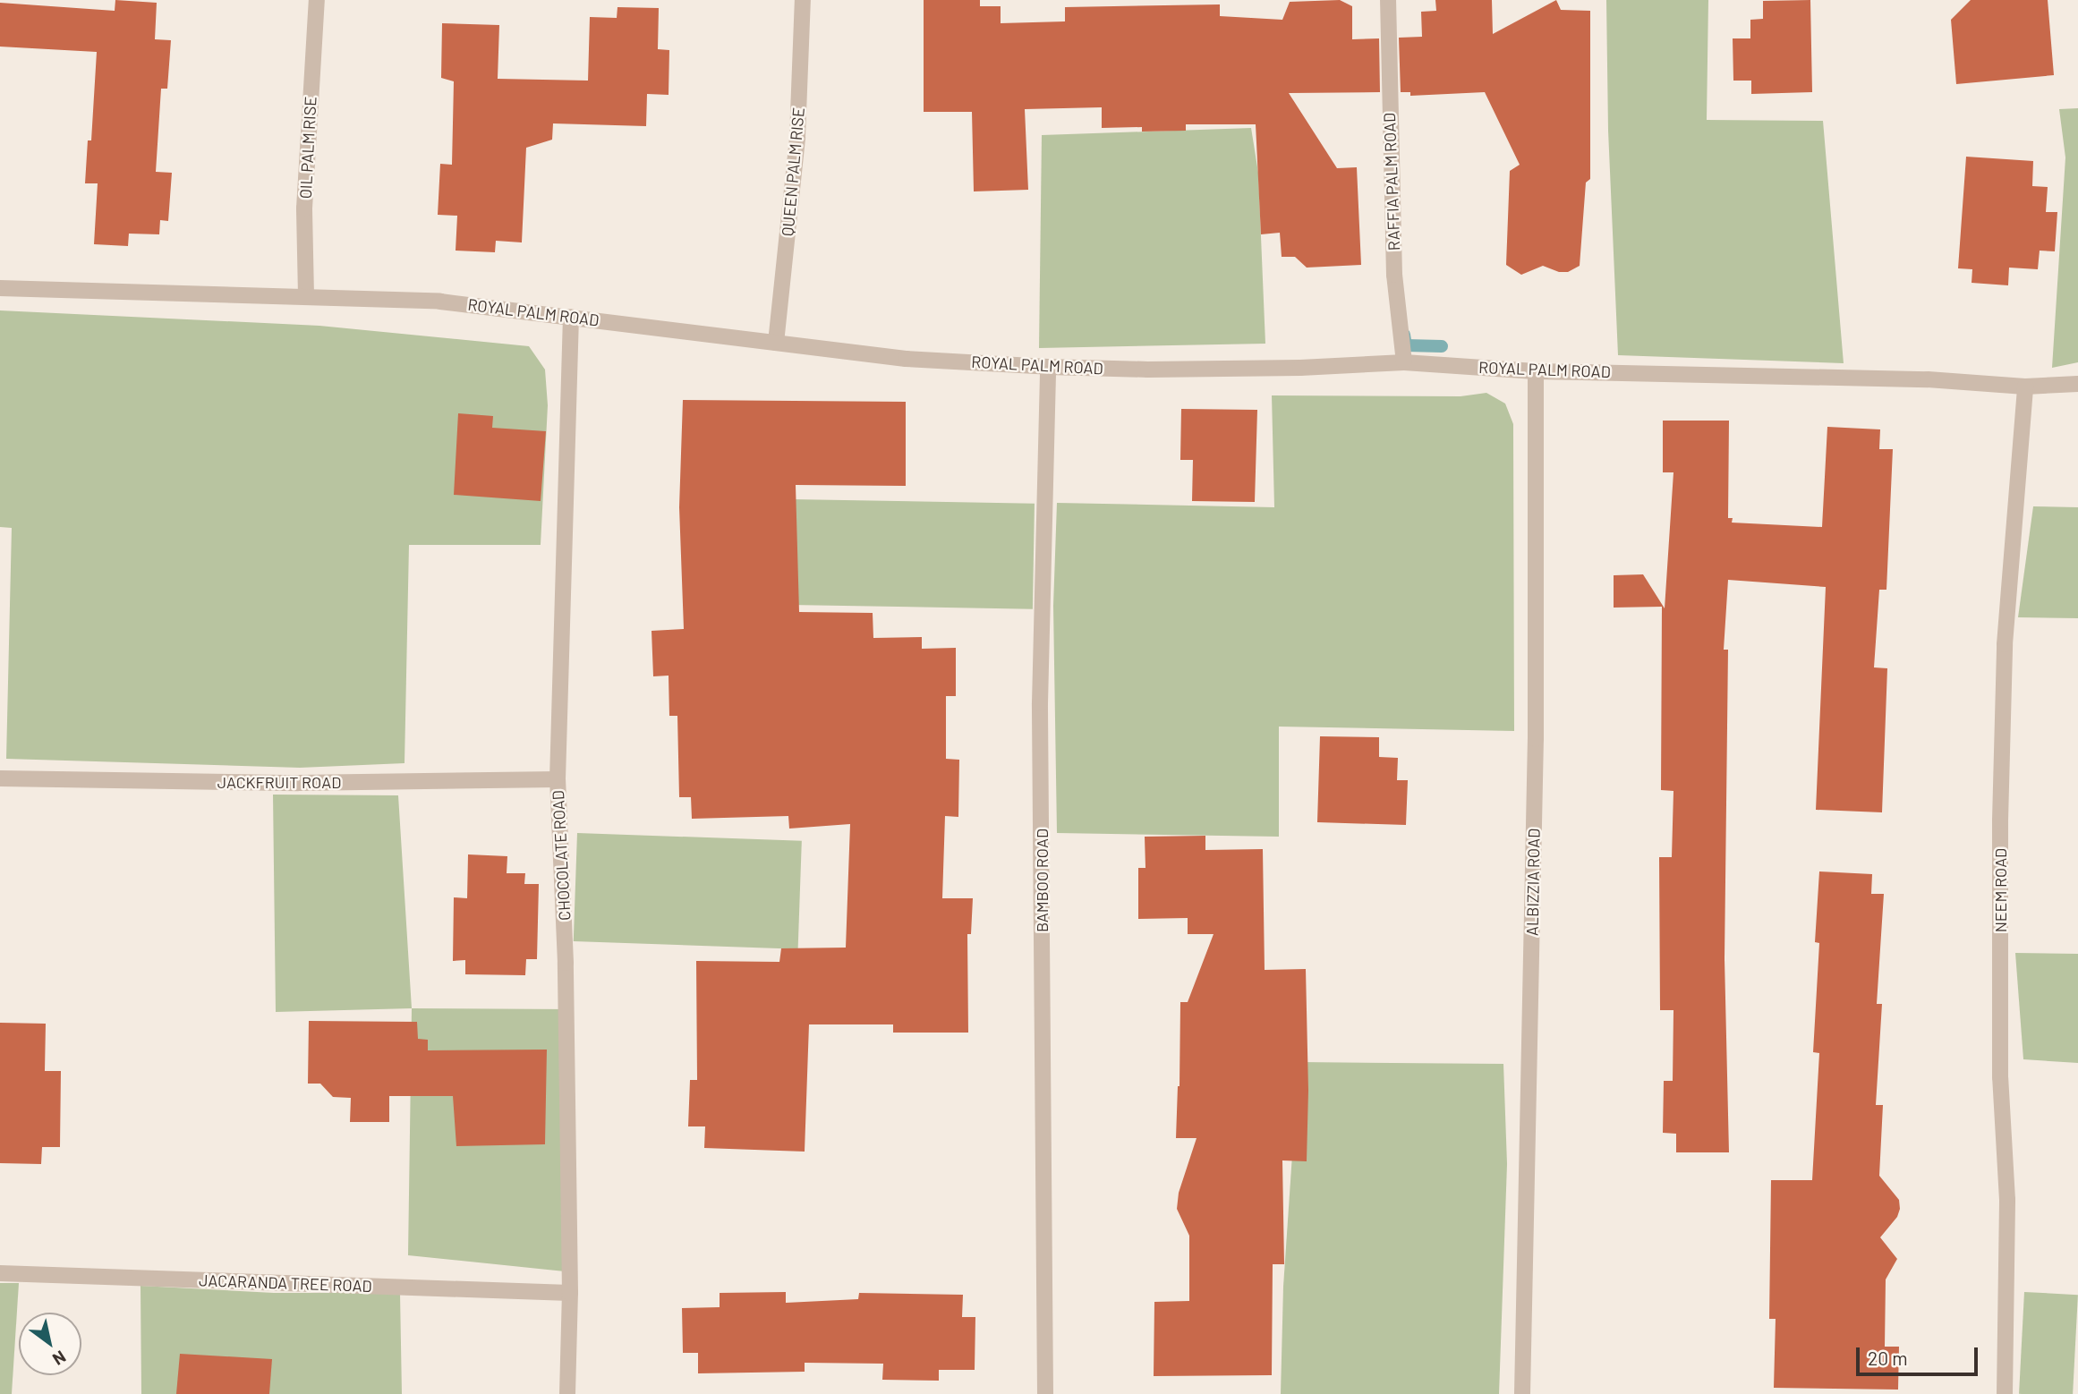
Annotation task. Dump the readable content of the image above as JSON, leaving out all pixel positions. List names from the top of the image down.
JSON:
{
  "streets": {
    "street": [
      "OIL PALM RISE",
      "QUEEN PALM RISE",
      "RAFFIA PALM ROAD",
      "ROYAL PALM ROAD",
      "JACKFRUIT ROAD",
      "CHOCOLATE ROAD",
      "BAMBOO ROAD",
      "ALBIZZIA ROAD",
      "NEEM ROAD",
      "JACARANDA TREE ROAD"
    ]
  },
  "crossings": [
    ["OIL PALM RISE", "ROYAL PALM ROAD"],
    ["QUEEN PALM RISE", "ROYAL PALM ROAD"],
    ["RAFFIA PALM ROAD", "ROYAL PALM ROAD"],
    ["ROYAL PALM ROAD", "CHOCOLATE ROAD"],
    ["ROYAL PALM ROAD", "BAMBOO ROAD"],
    ["ROYAL PALM ROAD", "ALBIZZIA ROAD"],
    ["ROYAL PALM ROAD", "NEEM ROAD"],
    ["JACKFRUIT ROAD", "CHOCOLATE ROAD"],
    ["CHOCOLATE ROAD", "JACARANDA TREE ROAD"]
  ],
  "scale_bar": "20 m",
  "north": "bottom right"
}
